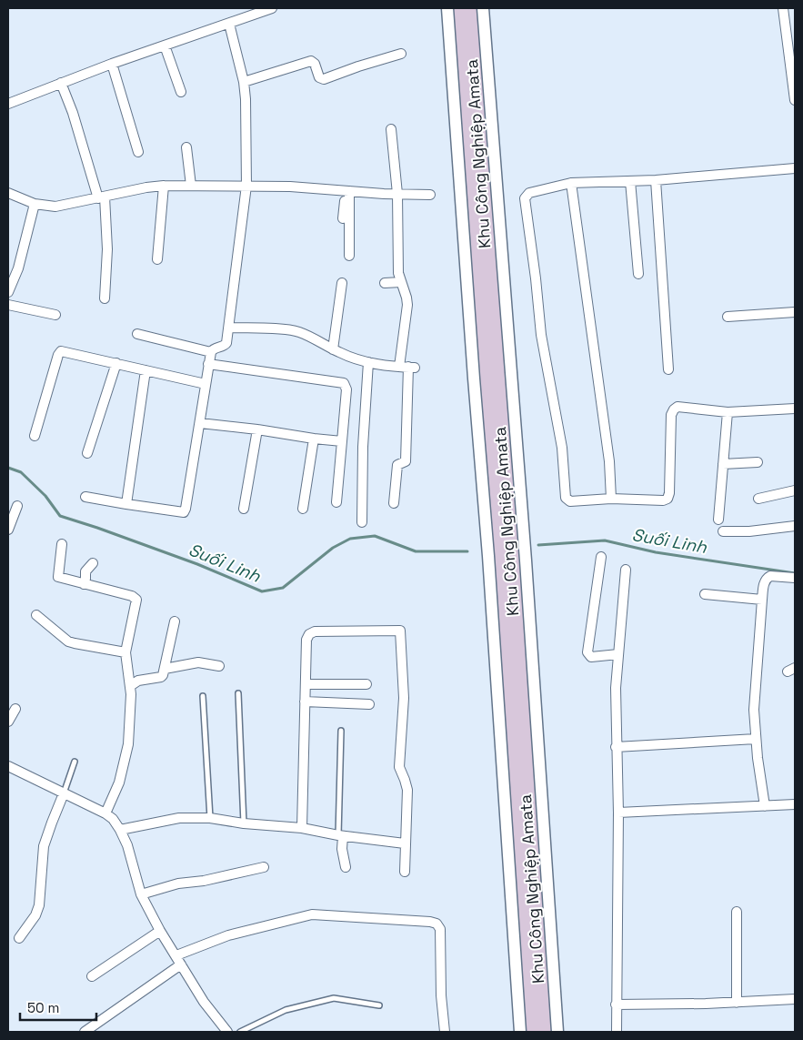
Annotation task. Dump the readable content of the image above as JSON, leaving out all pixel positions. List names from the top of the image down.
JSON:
{
  "streets": {
    "street": ["Khu Công Nghiệp Amata"]
  },
  "water": ["Suối Linh"],
  "scale_bar": "50 m"
}
